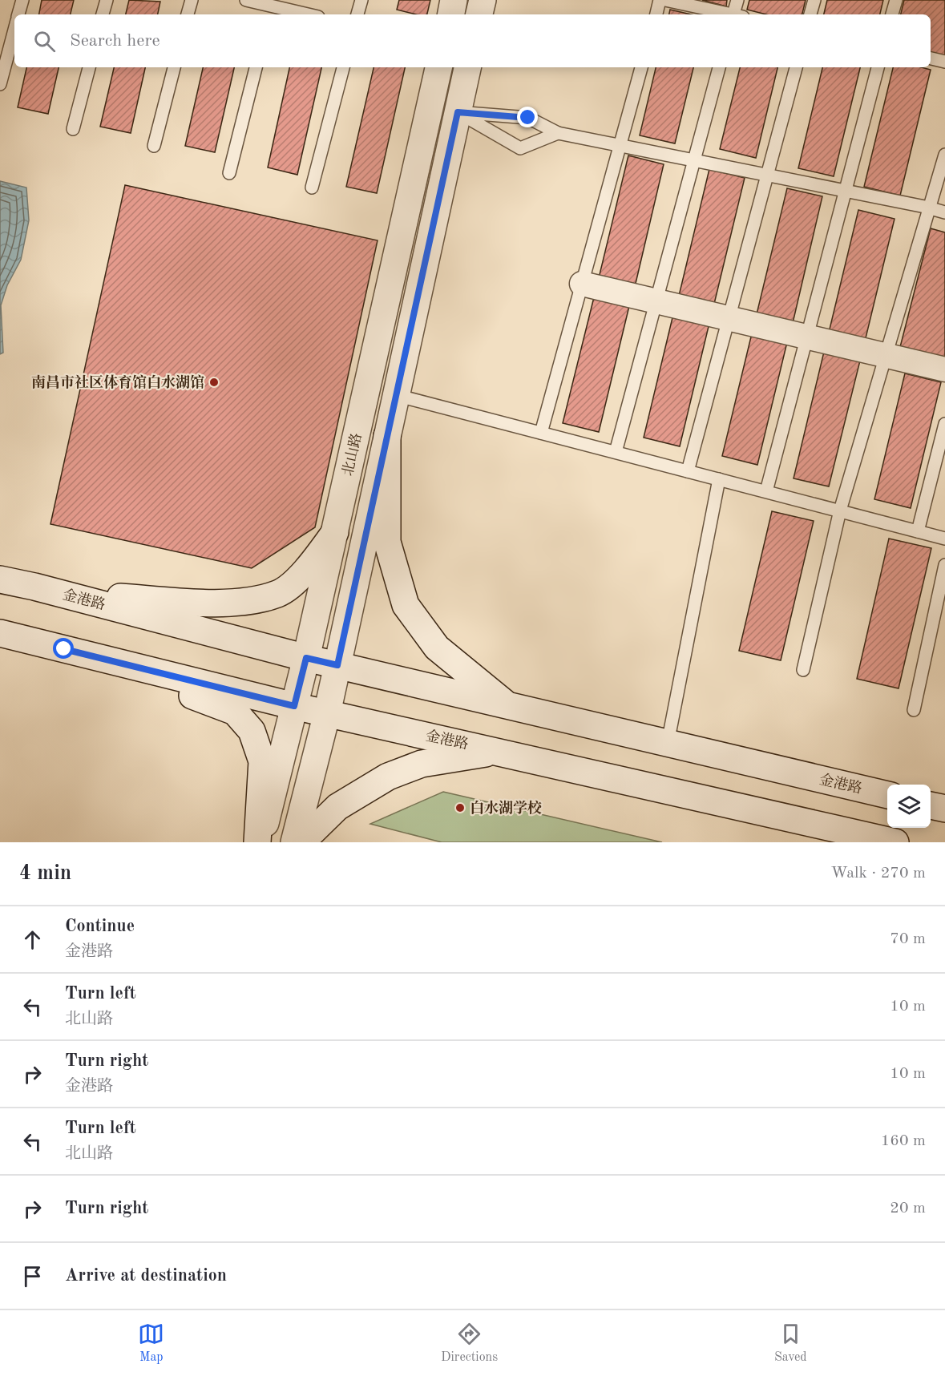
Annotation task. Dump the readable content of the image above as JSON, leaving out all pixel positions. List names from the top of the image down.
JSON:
{
  "streets": {
    "main road": ["北山路", "金港路"]
  },
  "crossings": [
    ["北山路", "金港路"]
  ],
  "places": ["南昌市社区体育馆白水湖馆", "白水湖学校"],
  "page": {
    "search": "Search here",
    "heading": ["4 min", "Walk · 270 m"],
    "list": [
      ["Continue", "金港路", "70 m"],
      ["Turn left", "北山路", "10 m"],
      ["Turn right", "金港路", "10 m"],
      ["Turn left", "北山路", "160 m"],
      ["Turn right", "20 m"],
      "Arrive at destination"
    ],
    "nav": ["Map", "Directions", "Saved"]
  }
}
